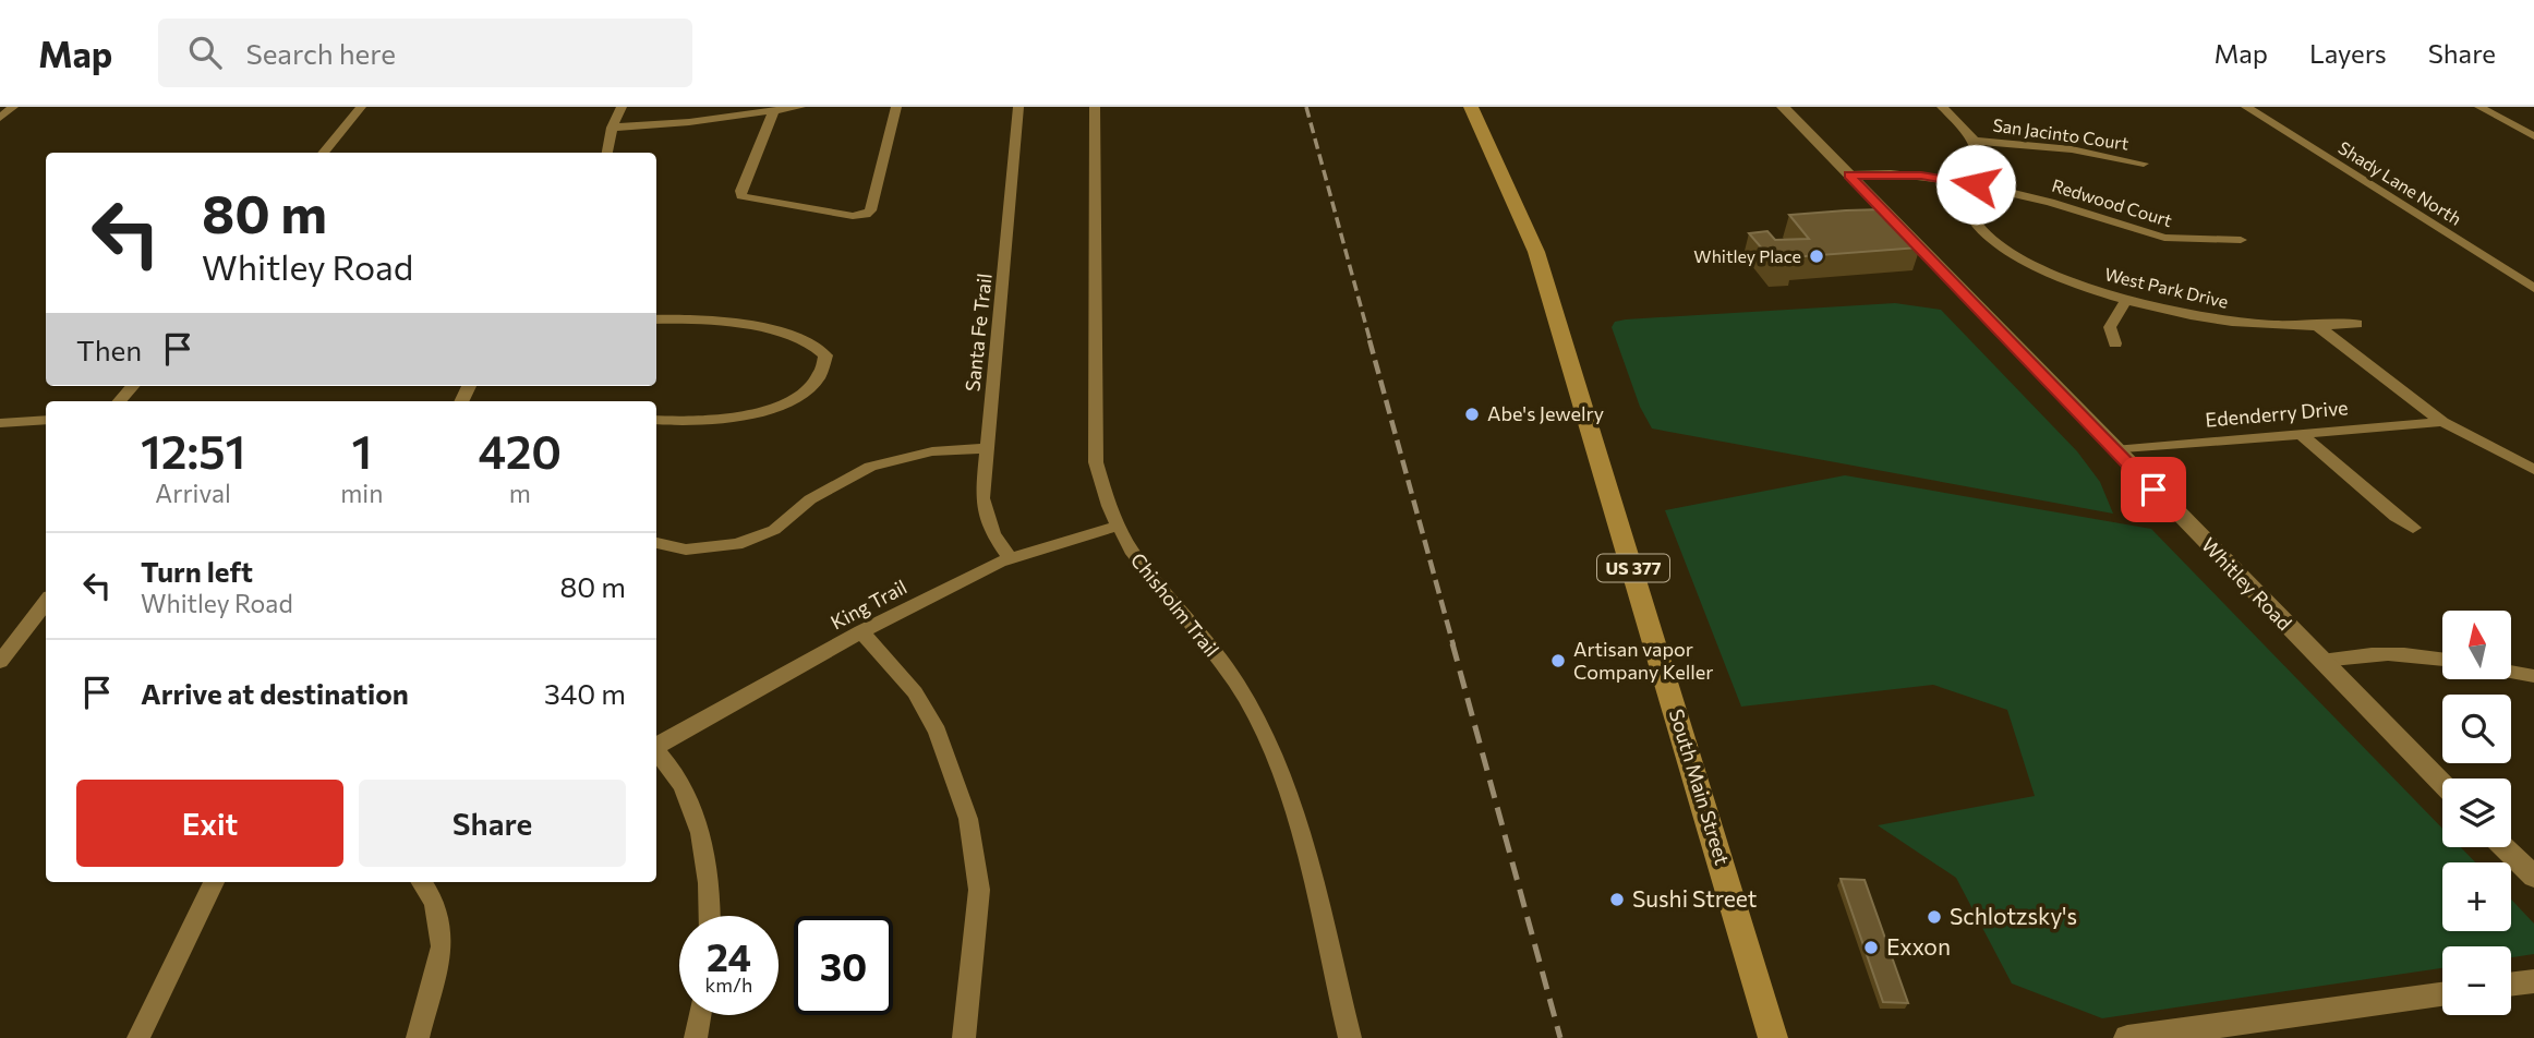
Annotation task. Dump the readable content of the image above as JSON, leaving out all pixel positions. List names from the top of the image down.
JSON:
{
  "streets": {
    "main road": ["US 377", "South Main Street"],
    "street": [
      "San Jacinto Court",
      "Shady Lane North",
      "Redwood Court",
      "West Park Drive",
      "Santa Fe Trail",
      "Edenderry Drive",
      "Whitley Road",
      "King Trail",
      "Chisholm Trail"
    ]
  },
  "crossings": [
    ["San Jacinto Court", "West Park Drive"],
    ["Redwood Court", "West Park Drive"],
    ["Redwood Court", "Whitley Road"],
    ["Santa Fe Trail", "King Trail"],
    ["Edenderry Drive", "Whitley Road"],
    ["King Trail", "Chisholm Trail"]
  ],
  "places": [
    "Whitley Place",
    "Abe's Jewelry",
    "Artisan vapor Company Keller",
    "Sushi Street",
    "Schlotzsky's",
    "Exxon"
  ],
  "north": "top",
  "page": {
    "header": "Map",
    "search": "Search here",
    "nav": ["Map", "Layers", "Share"],
    "turn": ["80 m", "Whitley Road"],
    "then": "Then",
    "eta": [
      "12:51",
      "Arrival",
      "1",
      "min",
      "420",
      "m"
    ],
    "list": [
      {
        "name": "Turn left",
        "note": "Whitley Road",
        "value": "80 m"
      },
      {
        "name": "Arrive at destination",
        "value": "340 m"
      }
    ],
    "map_buttons": ["+", "−"],
    "buttons": ["Exit", "Share"],
    "speed": "24 km/h",
    "limit": "30"
  }
}
